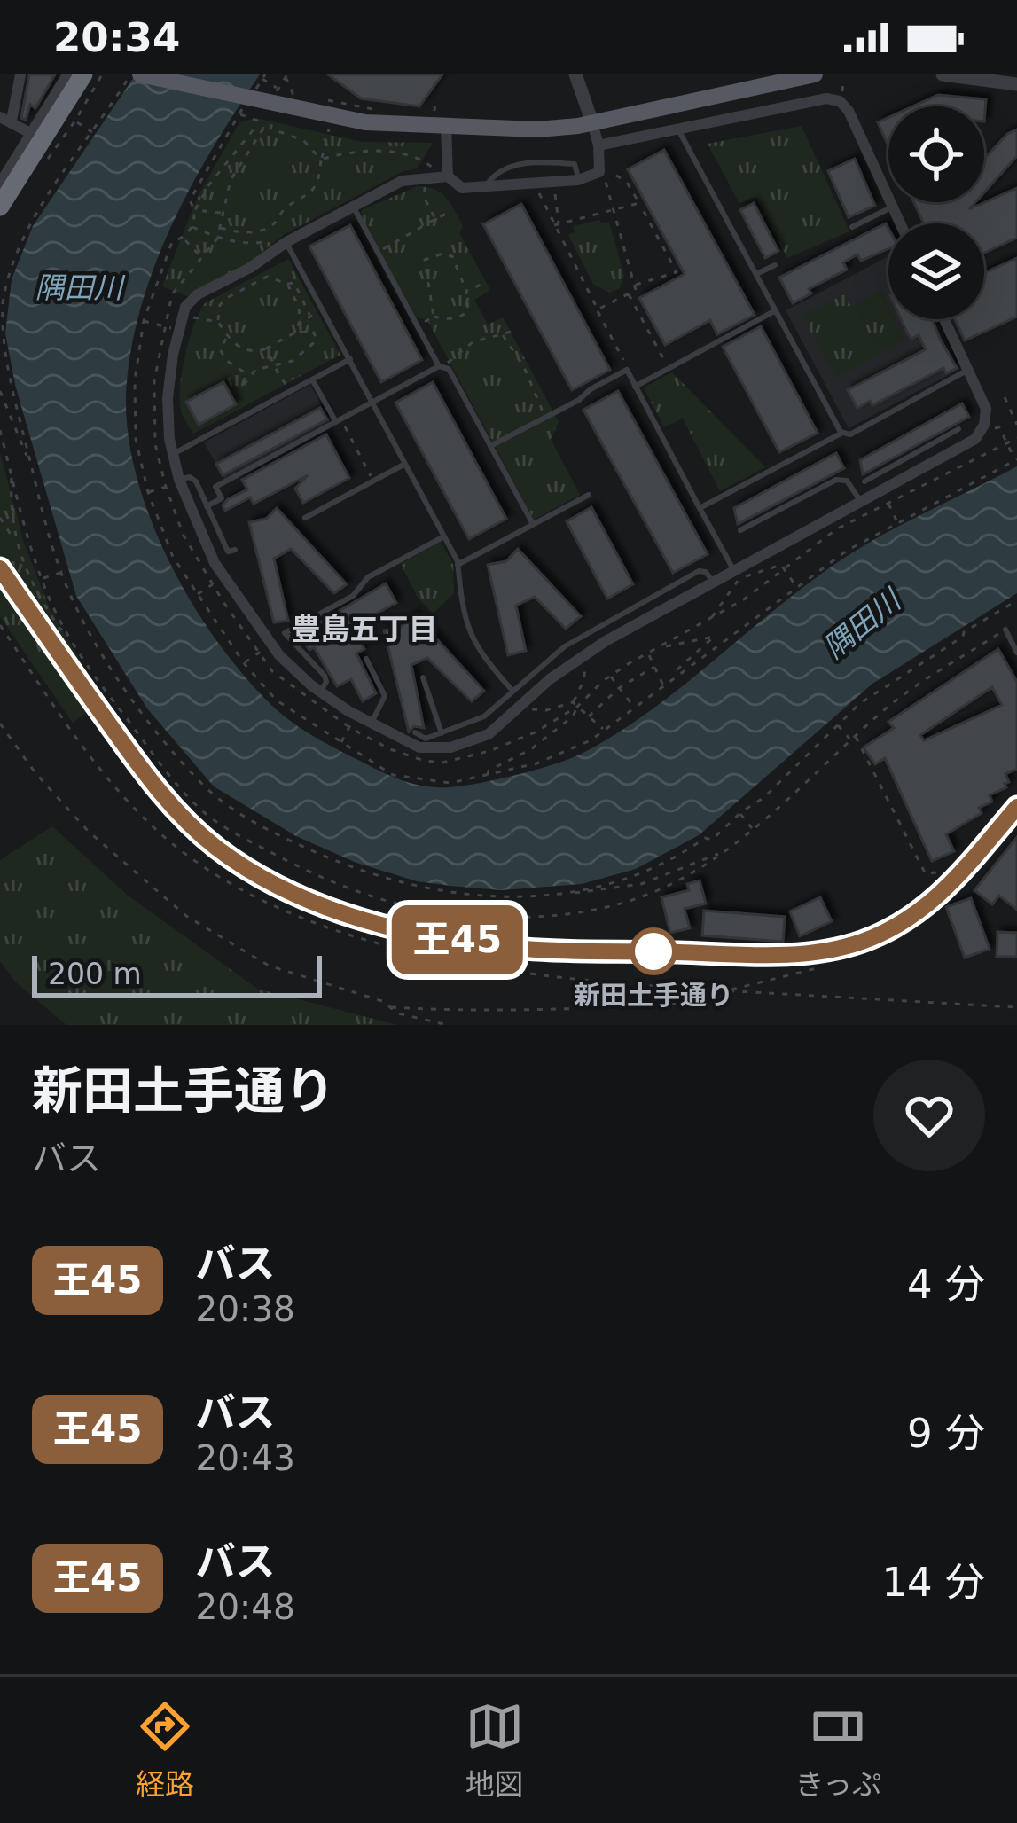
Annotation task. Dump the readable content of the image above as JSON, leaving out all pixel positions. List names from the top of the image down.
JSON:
{
  "districts": ["豊島五丁目"],
  "water": ["隅田川"],
  "places": ["新田土手通り"],
  "lines": ["bus line 王45"],
  "scale_bar": "200 m",
  "page": {
    "status": "20:34",
    "on_map": "王45",
    "scale": "200 m",
    "heading": ["新田土手通り", "バス"],
    "list": [
      {
        "mark": "王45",
        "name": "バス",
        "note": "20:38",
        "value": "4 分"
      },
      {
        "mark": "王45",
        "name": "バス",
        "note": "20:43",
        "value": "9 分"
      },
      {
        "mark": "王45",
        "name": "バス",
        "note": "20:48",
        "value": "14 分"
      }
    ],
    "tabs": ["経路", "地図", "きっぷ"]
  }
}
